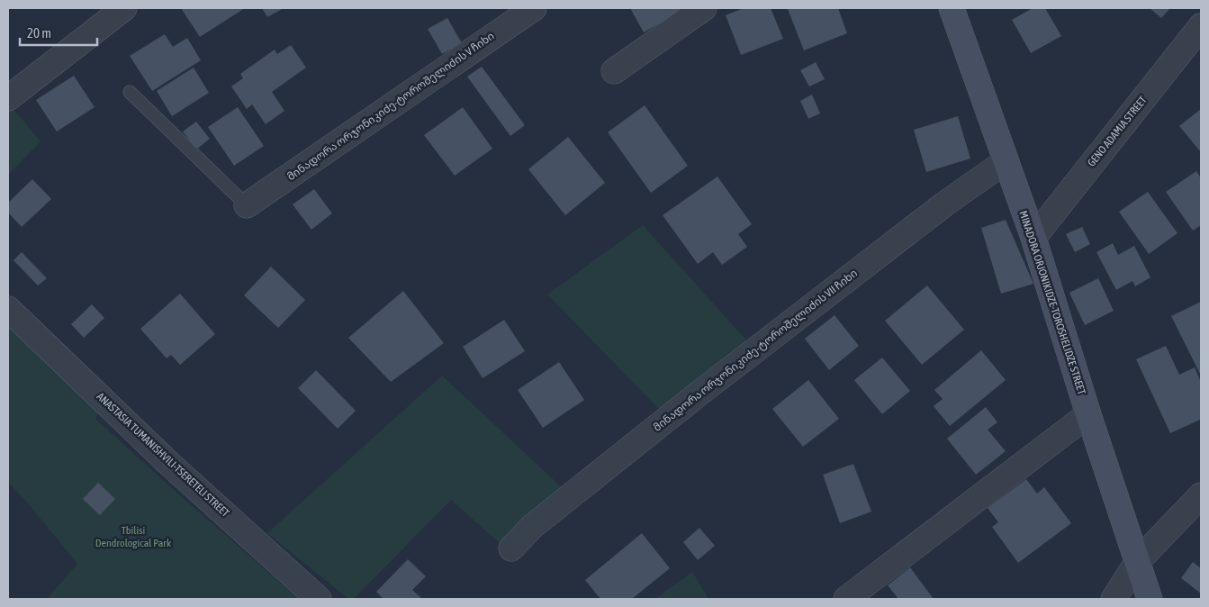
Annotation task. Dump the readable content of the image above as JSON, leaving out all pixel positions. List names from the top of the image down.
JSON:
{
  "streets": {
    "street": [
      "მინადორა ორჯონიკიძე-ტოროშელიძის V ჩიხი",
      "GENO ADAMIA STREET",
      "MINADORA ORJONIKIDZE-TOROSHELIDZE STREET",
      "მინადორა ორჯონიკიძე-ტოროშელიძის VII ჩიხი",
      "ANASTASIA TUMANISHVILI-TSERETELI STREET"
    ]
  },
  "crossings": [
    ["GENO ADAMIA STREET", "MINADORA ORJONIKIDZE-TOROSHELIDZE STREET"],
    ["MINADORA ORJONIKIDZE-TOROSHELIDZE STREET", "მინადორა ორჯონიკიძე-ტოროშელიძის VII ჩიხი"]
  ],
  "parks": ["Tbilisi Dendrological Park"],
  "scale_bar": "20 m"
}
